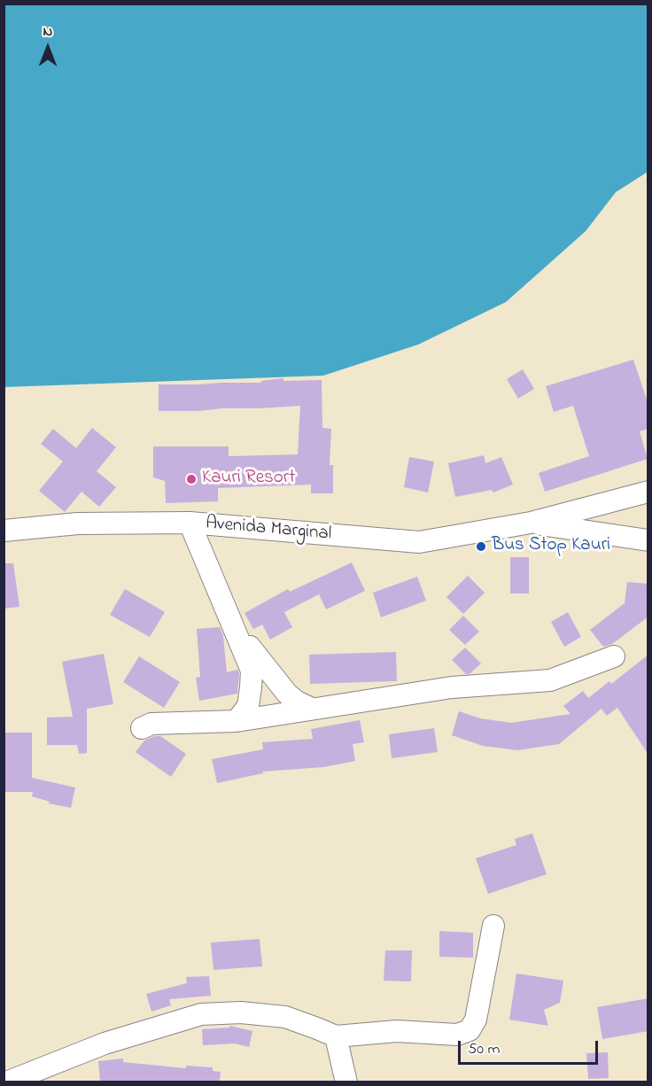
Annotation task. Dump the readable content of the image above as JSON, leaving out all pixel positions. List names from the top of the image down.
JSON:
{
  "streets": {
    "street": ["Avenida Marginal"]
  },
  "places": ["Kauri Resort", "Bus Stop Kauri"],
  "scale_bar": "50 m",
  "north": "top"
}
